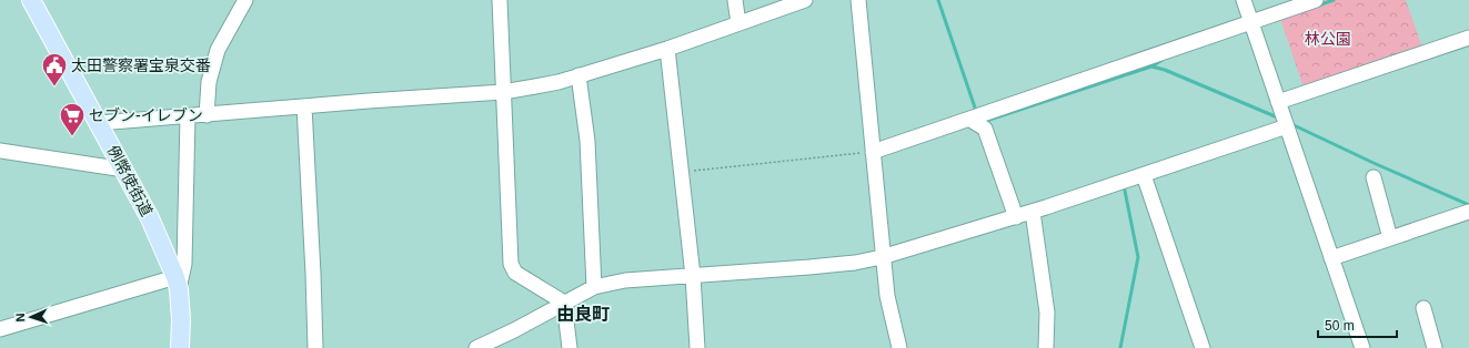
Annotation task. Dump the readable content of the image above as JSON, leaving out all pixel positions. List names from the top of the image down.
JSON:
{
  "streets": {
    "main road": ["例幣使街道"]
  },
  "districts": ["由良町"],
  "parks": ["林公園"],
  "places": {
    "public building": ["太田警察署宝泉交番"],
    "supermarket": ["セブン-イレブン"]
  },
  "scale_bar": "50 m",
  "north": "left"
}
